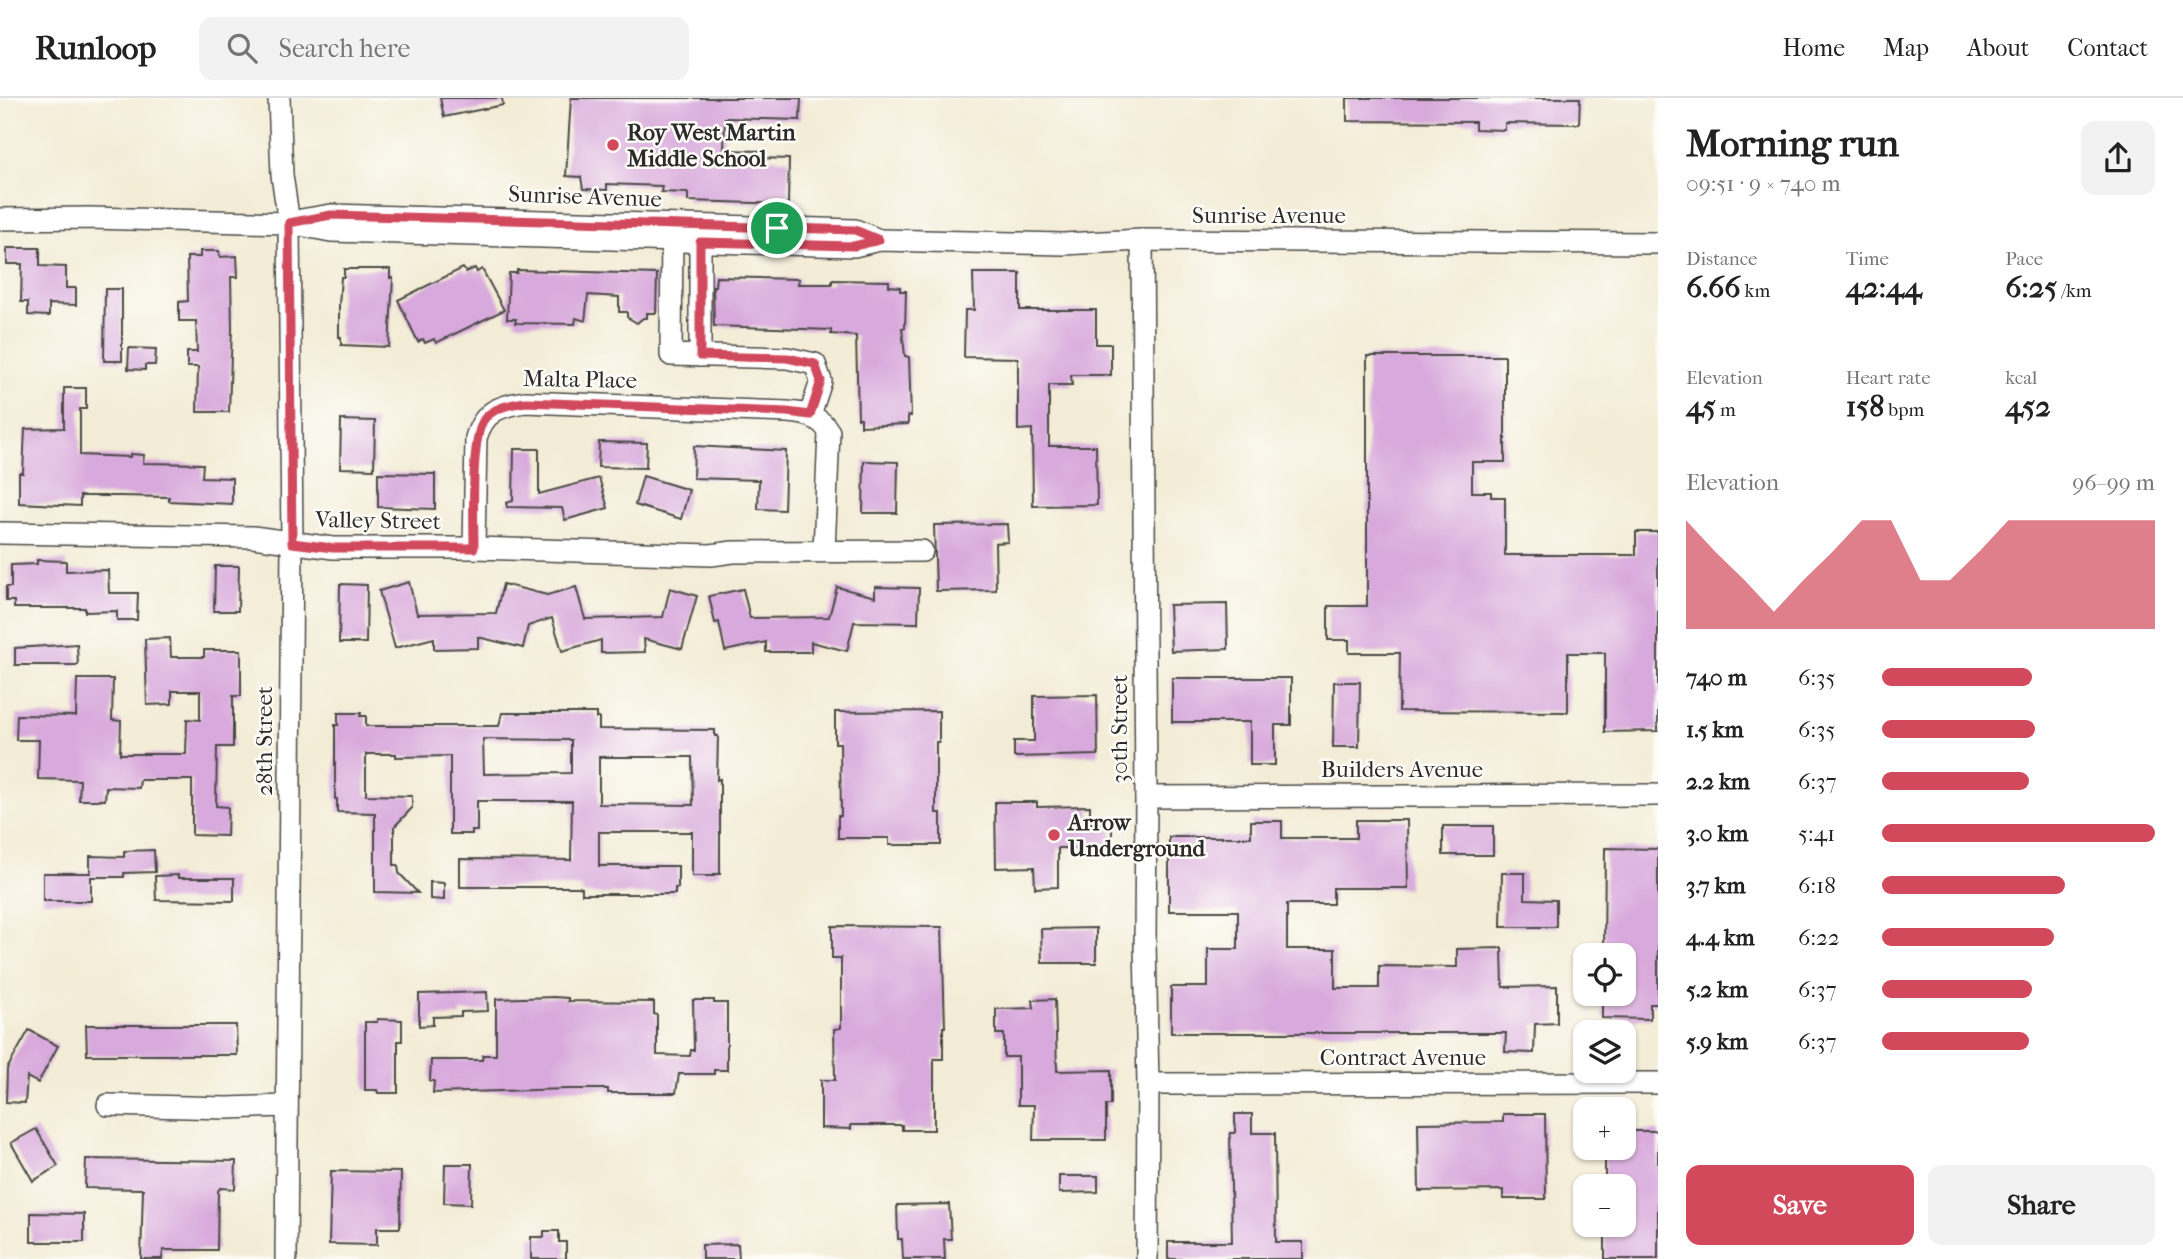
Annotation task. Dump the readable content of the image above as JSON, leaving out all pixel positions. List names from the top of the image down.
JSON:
{
  "streets": {
    "street": [
      "Sunrise Avenue",
      "Malta Place",
      "Valley Street",
      "30th Street",
      "28th Street",
      "Builders Avenue",
      "Contract Avenue"
    ]
  },
  "crossings": [
    ["Sunrise Avenue", "30th Street"],
    ["Sunrise Avenue", "28th Street"],
    ["Malta Place", "Valley Street"],
    ["Valley Street", "28th Street"],
    ["30th Street", "Builders Avenue"],
    ["30th Street", "Contract Avenue"]
  ],
  "places": ["Roy West Martin Middle School", "Arrow Underground"],
  "page": {
    "header": "Runloop",
    "search": "Search here",
    "nav": [
      "Home",
      "Map",
      "About",
      "Contact"
    ],
    "heading": ["Morning run", "09:51 · 9 × 740 m"],
    "stats": [
      ["Distance", "6.66 km"],
      ["Time", "42:44"],
      ["Pace", "6:25 /km"],
      ["Elevation", "45 m"],
      ["Heart rate", "158 bpm"],
      ["kcal", "452"]
    ],
    "chart": ["Elevation", "96–99 m"],
    "list": [
      {
        "name": "740 m",
        "note": "6:35"
      },
      {
        "name": "1.5 km",
        "note": "6:35"
      },
      {
        "name": "2.2 km",
        "note": "6:37"
      },
      {
        "name": "3.0 km",
        "note": "5:41"
      },
      {
        "name": "3.7 km",
        "note": "6:18"
      },
      {
        "name": "4.4 km",
        "note": "6:22"
      },
      {
        "name": "5.2 km",
        "note": "6:37"
      },
      {
        "name": "5.9 km",
        "note": "6:37"
      }
    ],
    "map_buttons": ["+", "−"],
    "buttons": ["Save", "Share"]
  }
}
